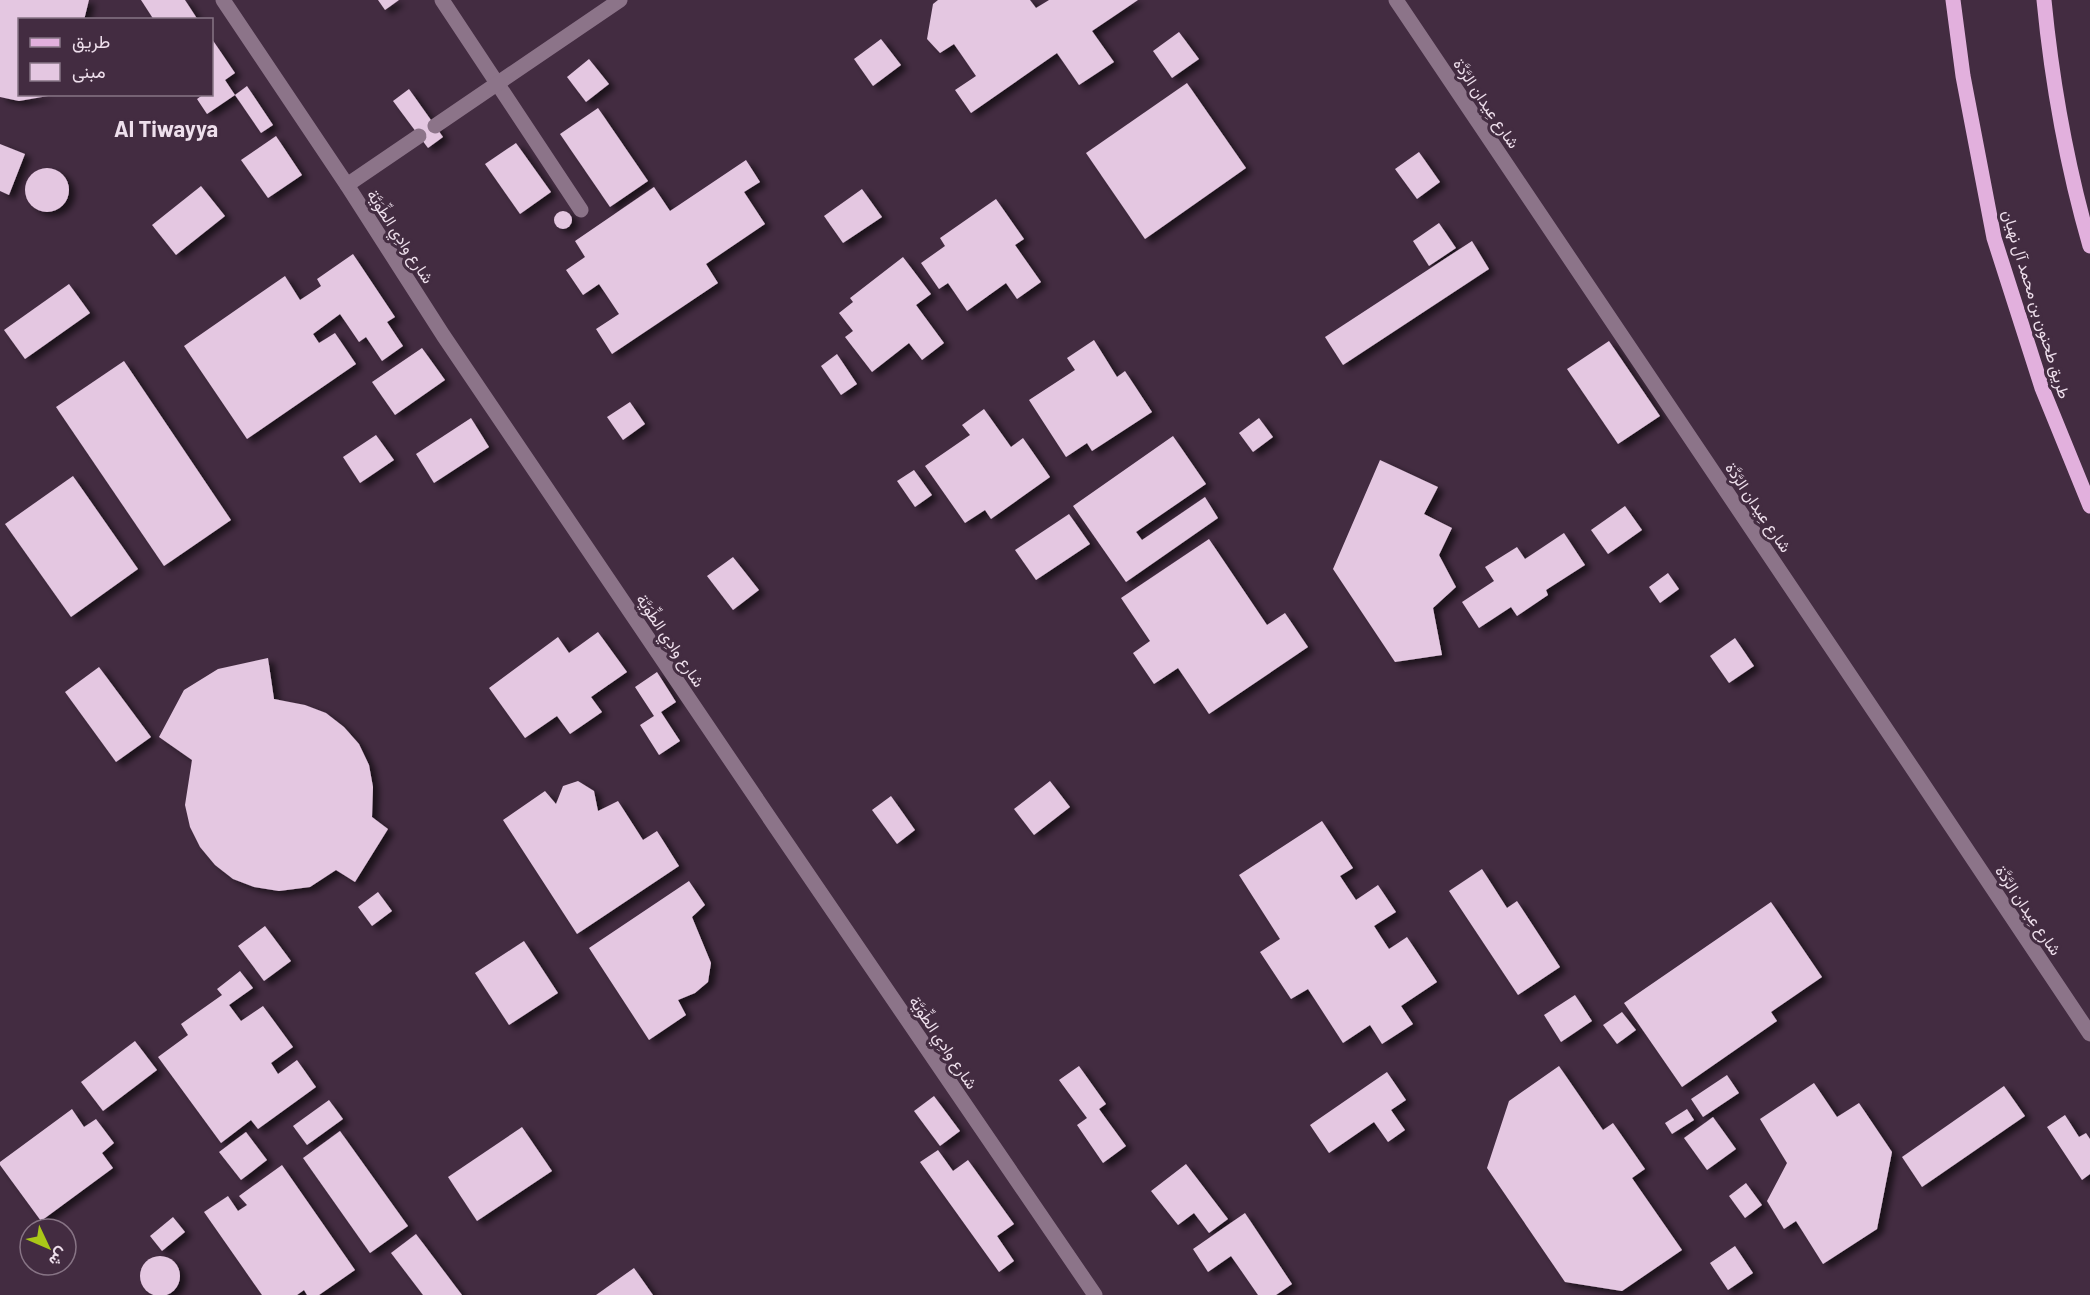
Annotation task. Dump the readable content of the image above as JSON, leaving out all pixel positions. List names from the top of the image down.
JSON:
{
  "streets": {
    "main road": ["طريق طحنون بن محمد آل نهيان"],
    "street": ["شارع عِيدان الرَّدَّة", "شارع وادِي الطِّوَيَّة"]
  },
  "districts": ["Al Tiwayya"],
  "legend": ["طريق", "مبنى"],
  "north": "bottom right"
}
